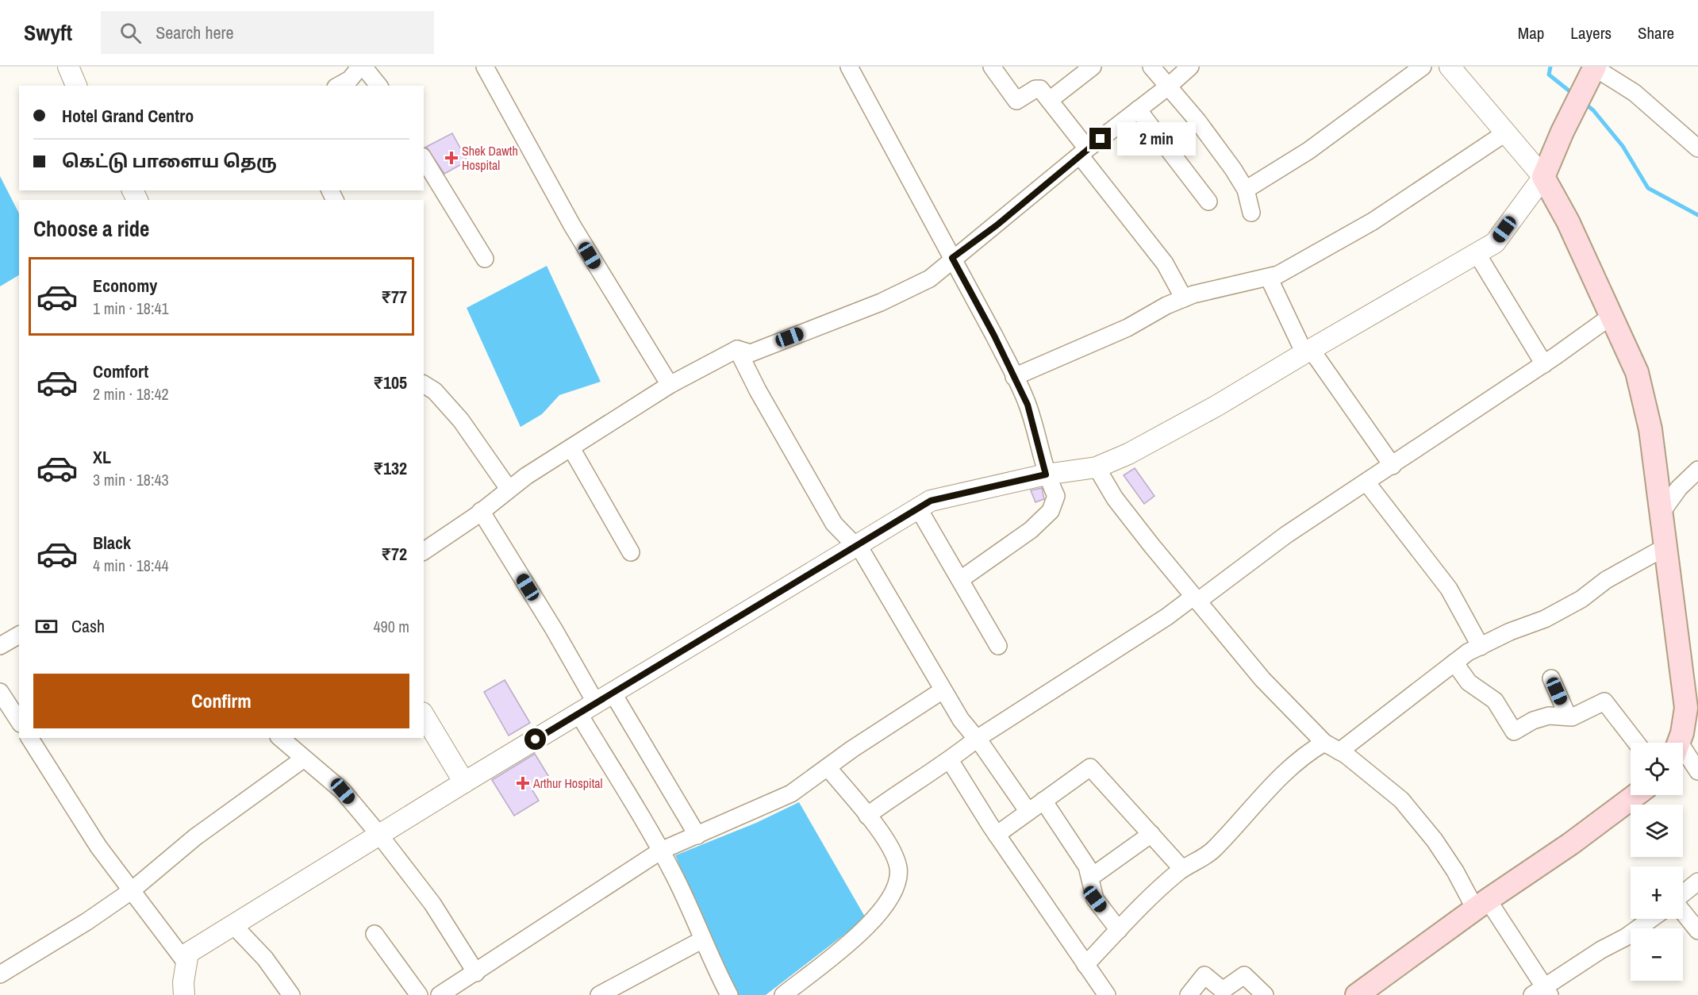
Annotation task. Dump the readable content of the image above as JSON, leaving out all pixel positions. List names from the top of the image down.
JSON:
{
  "places": {
    "health": ["Shek Dawth Hospital", "Arthur Hospital"]
  },
  "page": {
    "header": "Swyft",
    "search": "Search here",
    "nav": ["Map", "Layers", "Share"],
    "banner": ["Hotel Grand Centro", "கெட்டு பாளைய தெரு"],
    "bubble": "2 min",
    "heading": "Choose a ride",
    "list": [
      {
        "name": "Economy",
        "note": "1 min · 18:41",
        "value": "₹77"
      },
      {
        "name": "Comfort",
        "note": "2 min · 18:42",
        "value": "₹105"
      },
      {
        "name": "XL",
        "note": "3 min · 18:43",
        "value": "₹132"
      },
      {
        "name": "Black",
        "note": "4 min · 18:44",
        "value": "₹72"
      }
    ],
    "pay": ["Cash", "490 m"],
    "buttons": "Confirm",
    "map_buttons": ["+", "−"]
  }
}
